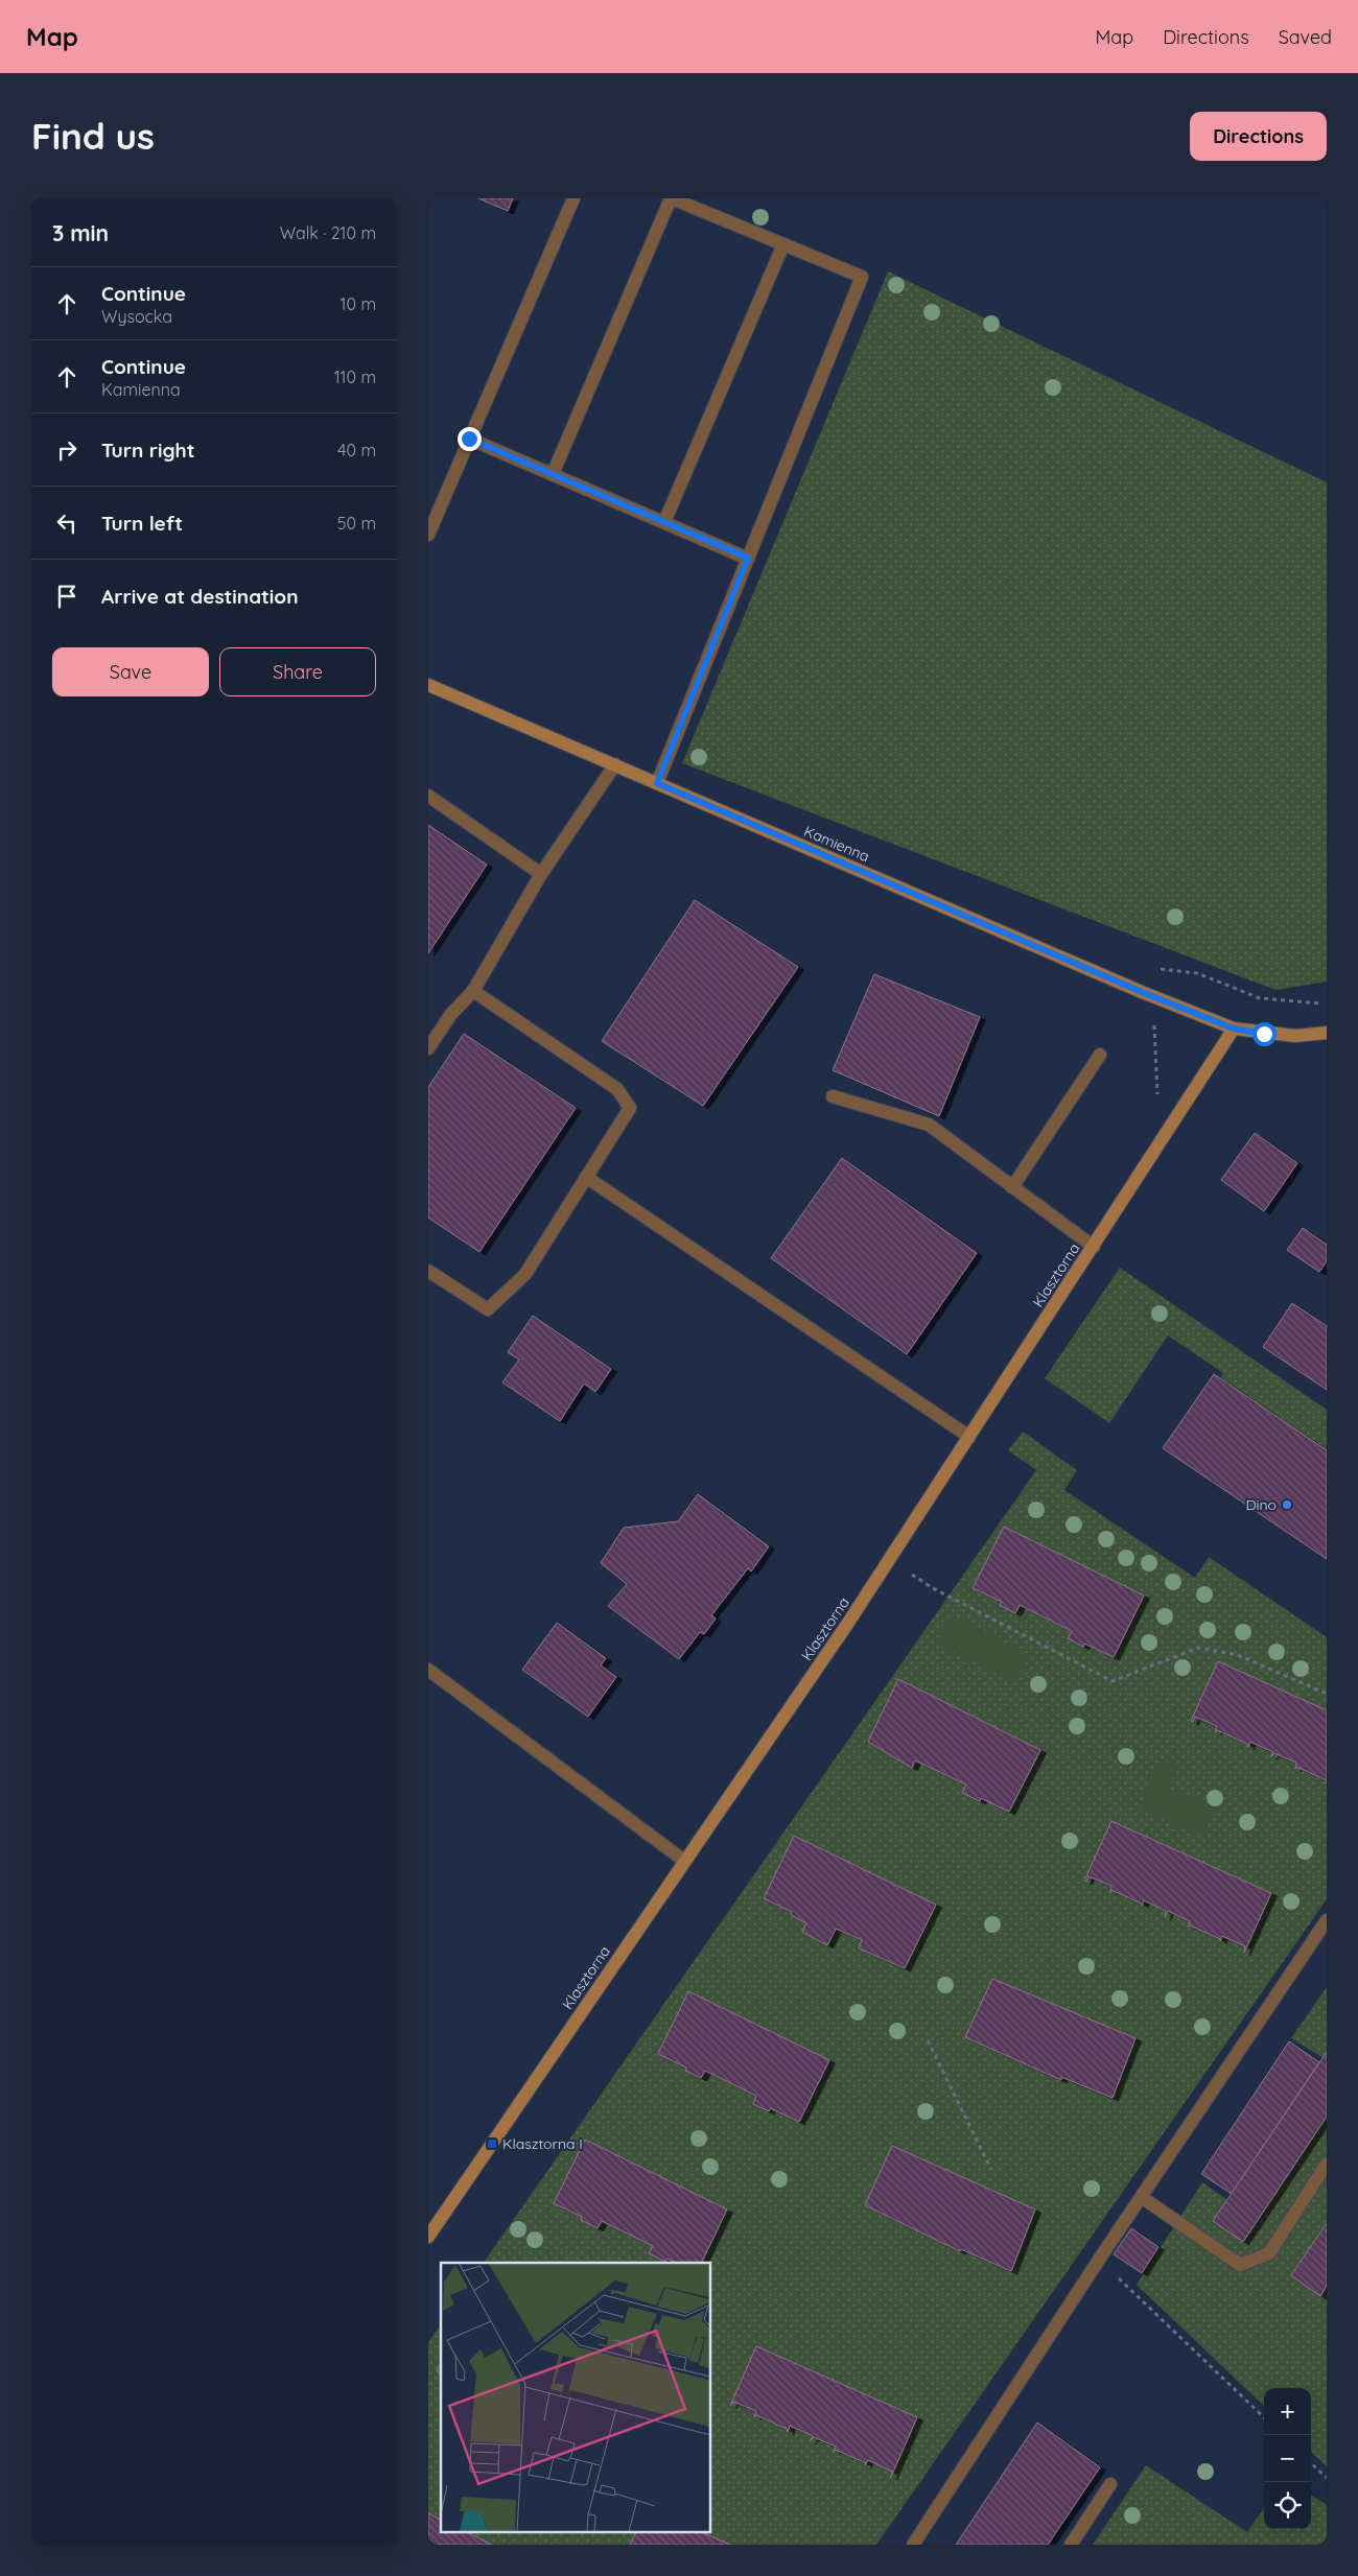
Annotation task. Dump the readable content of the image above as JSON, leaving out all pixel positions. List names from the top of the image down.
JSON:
{
  "streets": {
    "street": ["Kamienna", "Klasztorna"]
  },
  "crossings": [
    ["Kamienna", "Klasztorna"]
  ],
  "places": {
    "other": ["Dino"],
    "transit": ["Klasztorna I"]
  },
  "page": {
    "header": "Map",
    "nav": ["Map", "Directions", "Saved"],
    "buttons": [
      "Directions",
      ["Save", "Share"]
    ],
    "title": "Find us",
    "heading": ["3 min", "Walk · 210 m"],
    "list": [
      ["Continue", "Wysocka", "10 m"],
      ["Continue", "Kamienna", "110 m"],
      ["Turn right", "40 m"],
      ["Turn left", "50 m"],
      "Arrive at destination"
    ],
    "map_buttons": ["+", "−"]
  }
}
